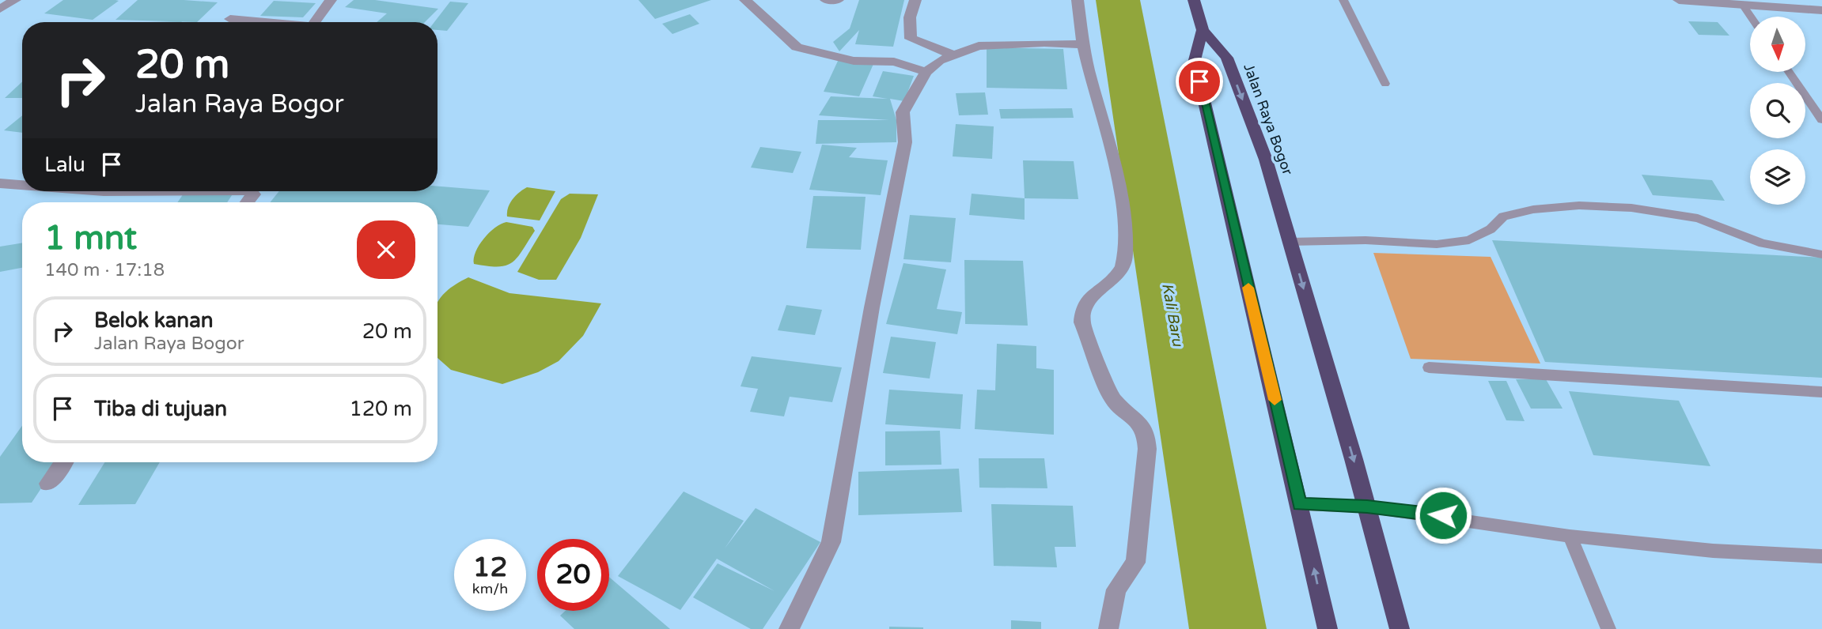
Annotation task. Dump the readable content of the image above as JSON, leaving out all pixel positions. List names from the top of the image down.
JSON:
{
  "streets": {
    "highway": ["Jalan Raya Bogor"]
  },
  "water": ["Kali Baru"],
  "north": "bottom",
  "page": {
    "turn": ["20 m", "Jalan Raya Bogor"],
    "then": "Lalu",
    "heading": ["1 mnt", "140 m · 17:18"],
    "list": [
      {
        "name": "Belok kanan",
        "note": "Jalan Raya Bogor",
        "value": "20 m"
      },
      {
        "name": "Tiba di tujuan",
        "value": "120 m"
      }
    ],
    "speed": "12 km/h",
    "limit": "20"
  }
}
